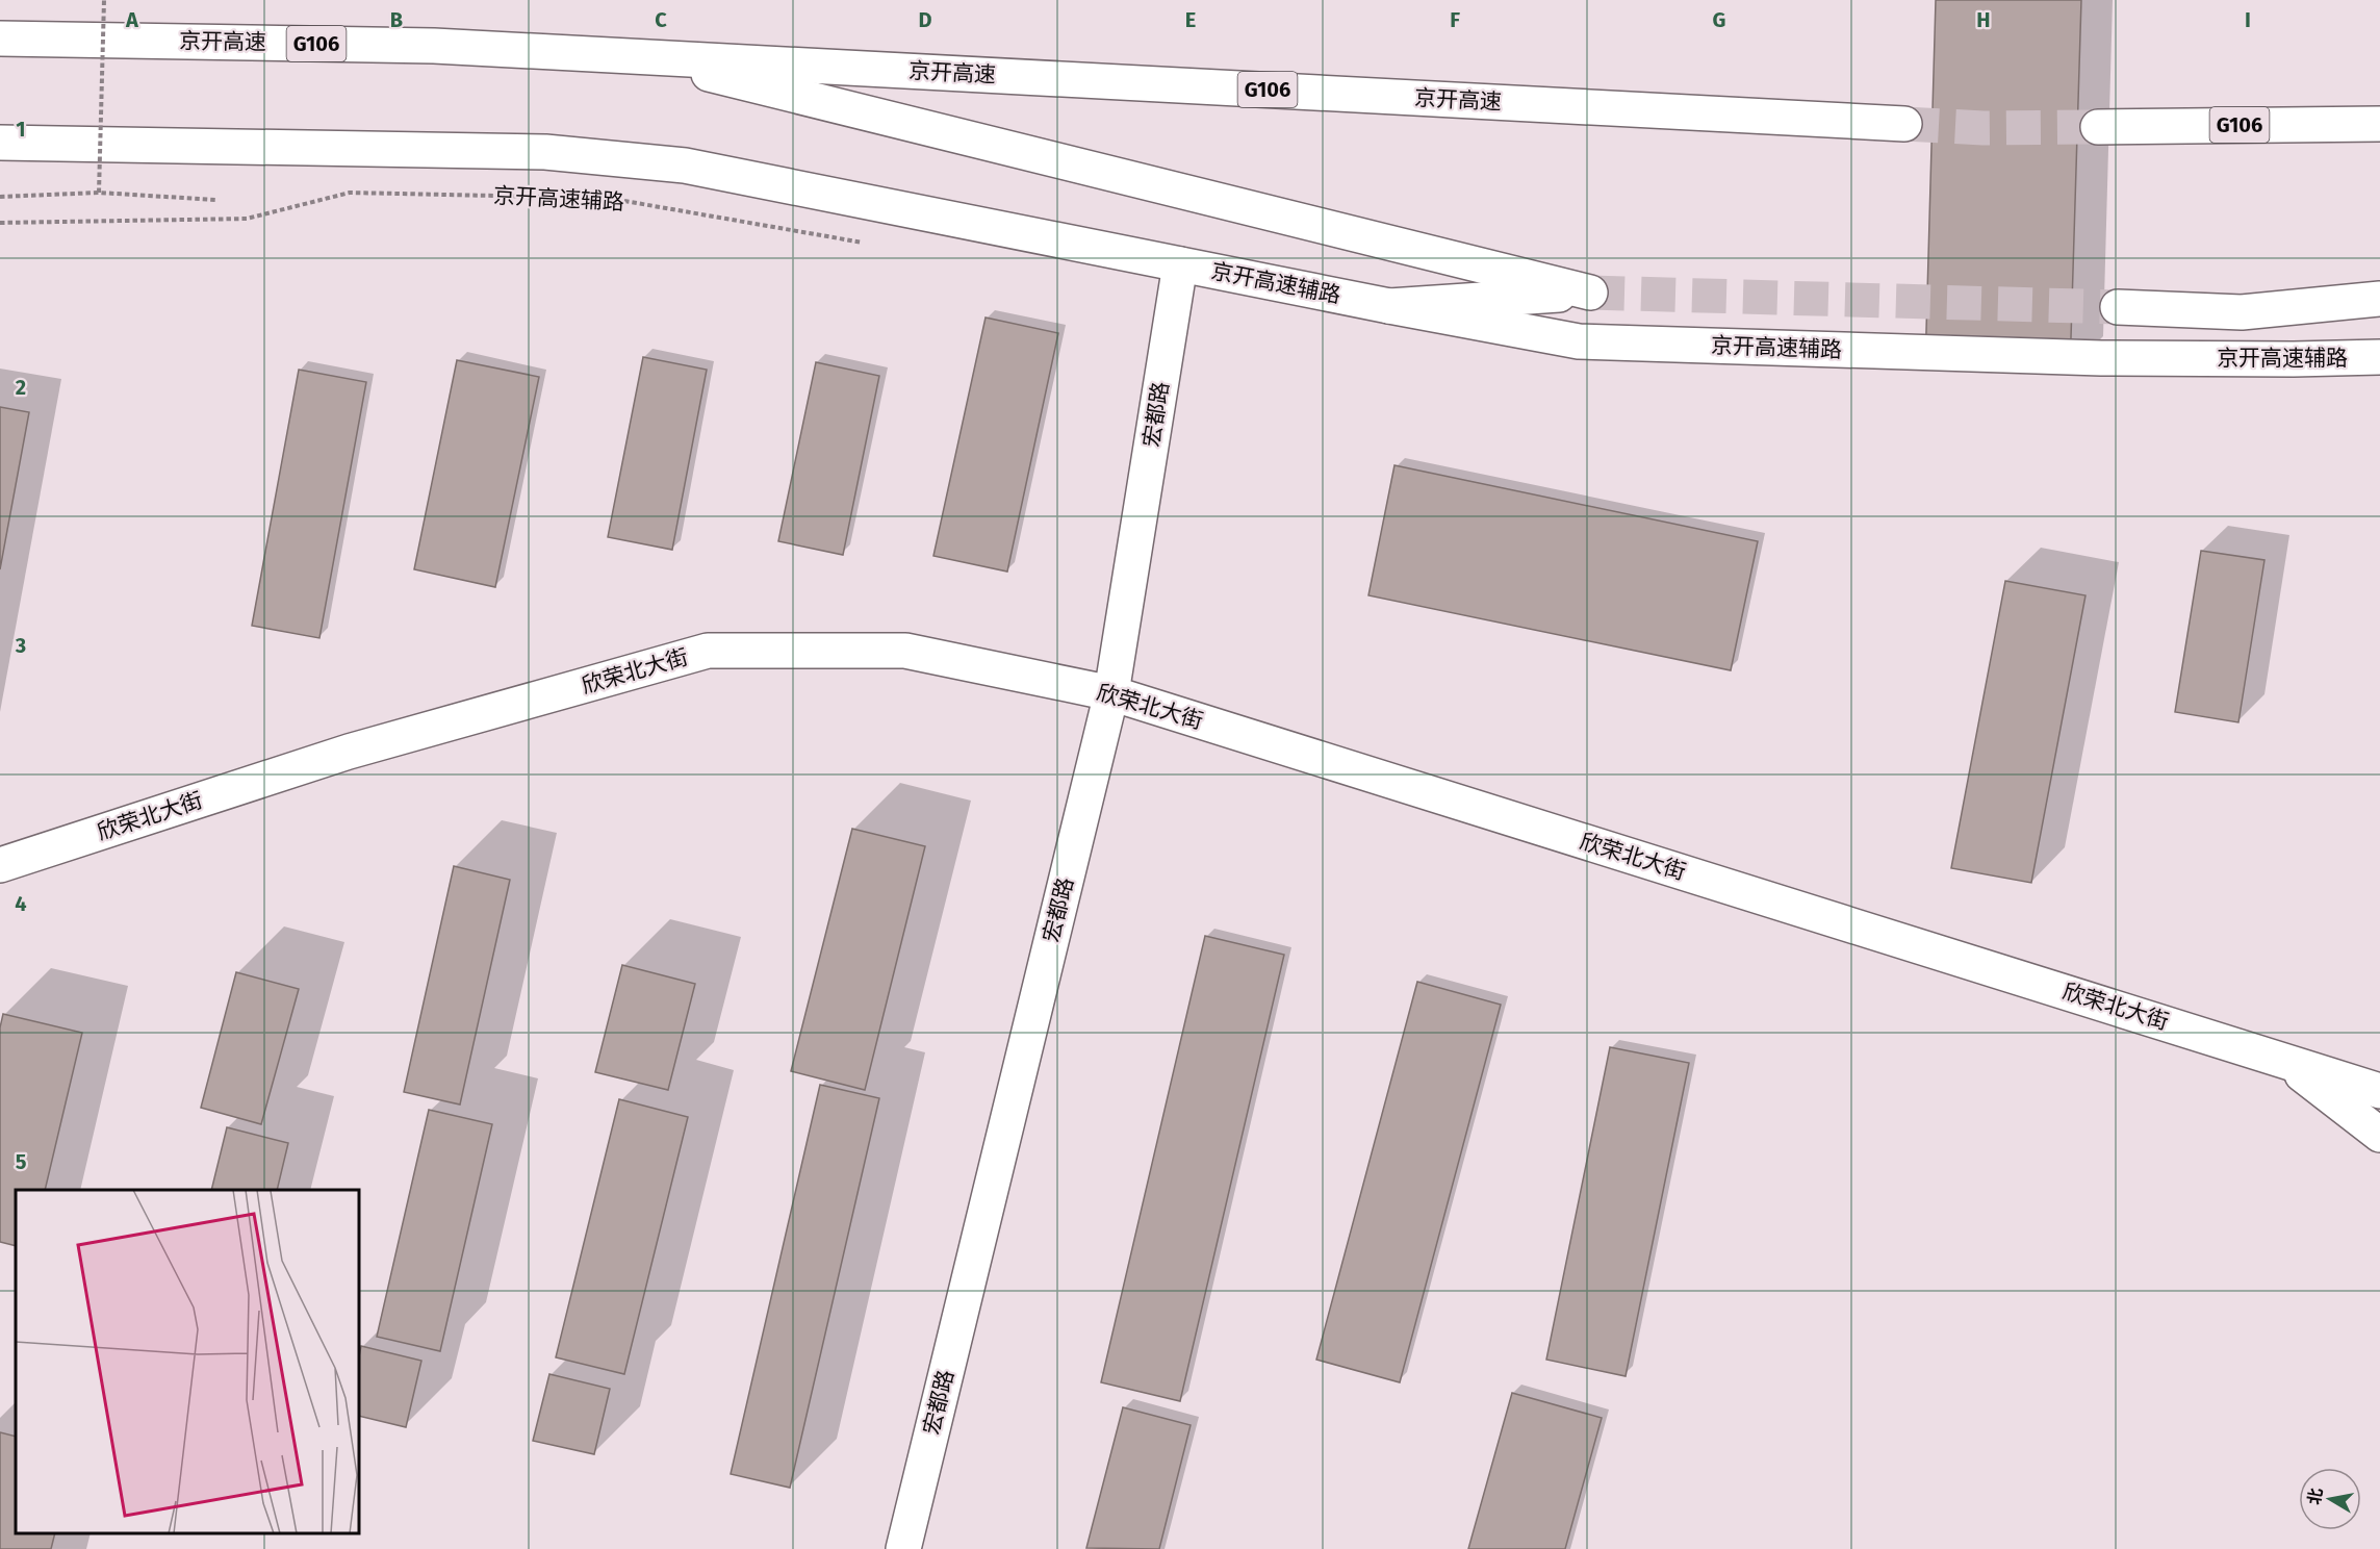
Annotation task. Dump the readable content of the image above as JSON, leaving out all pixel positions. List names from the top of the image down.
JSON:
{
  "streets": {
    "main road": [
      "京开高速",
      "G106",
      "京开高速辅路",
      "宏都路",
      "欣荣北大街"
    ]
  },
  "crossings": [
    ["京开高速辅路", "宏都路"],
    ["宏都路", "欣荣北大街"]
  ],
  "north": "left",
  "grid": {
    "columns": [
      "A",
      "B",
      "C",
      "D",
      "E",
      "F",
      "G",
      "H",
      "I"
    ],
    "rows": [
      "1",
      "2",
      "3",
      "4",
      "5"
    ]
  }
}
